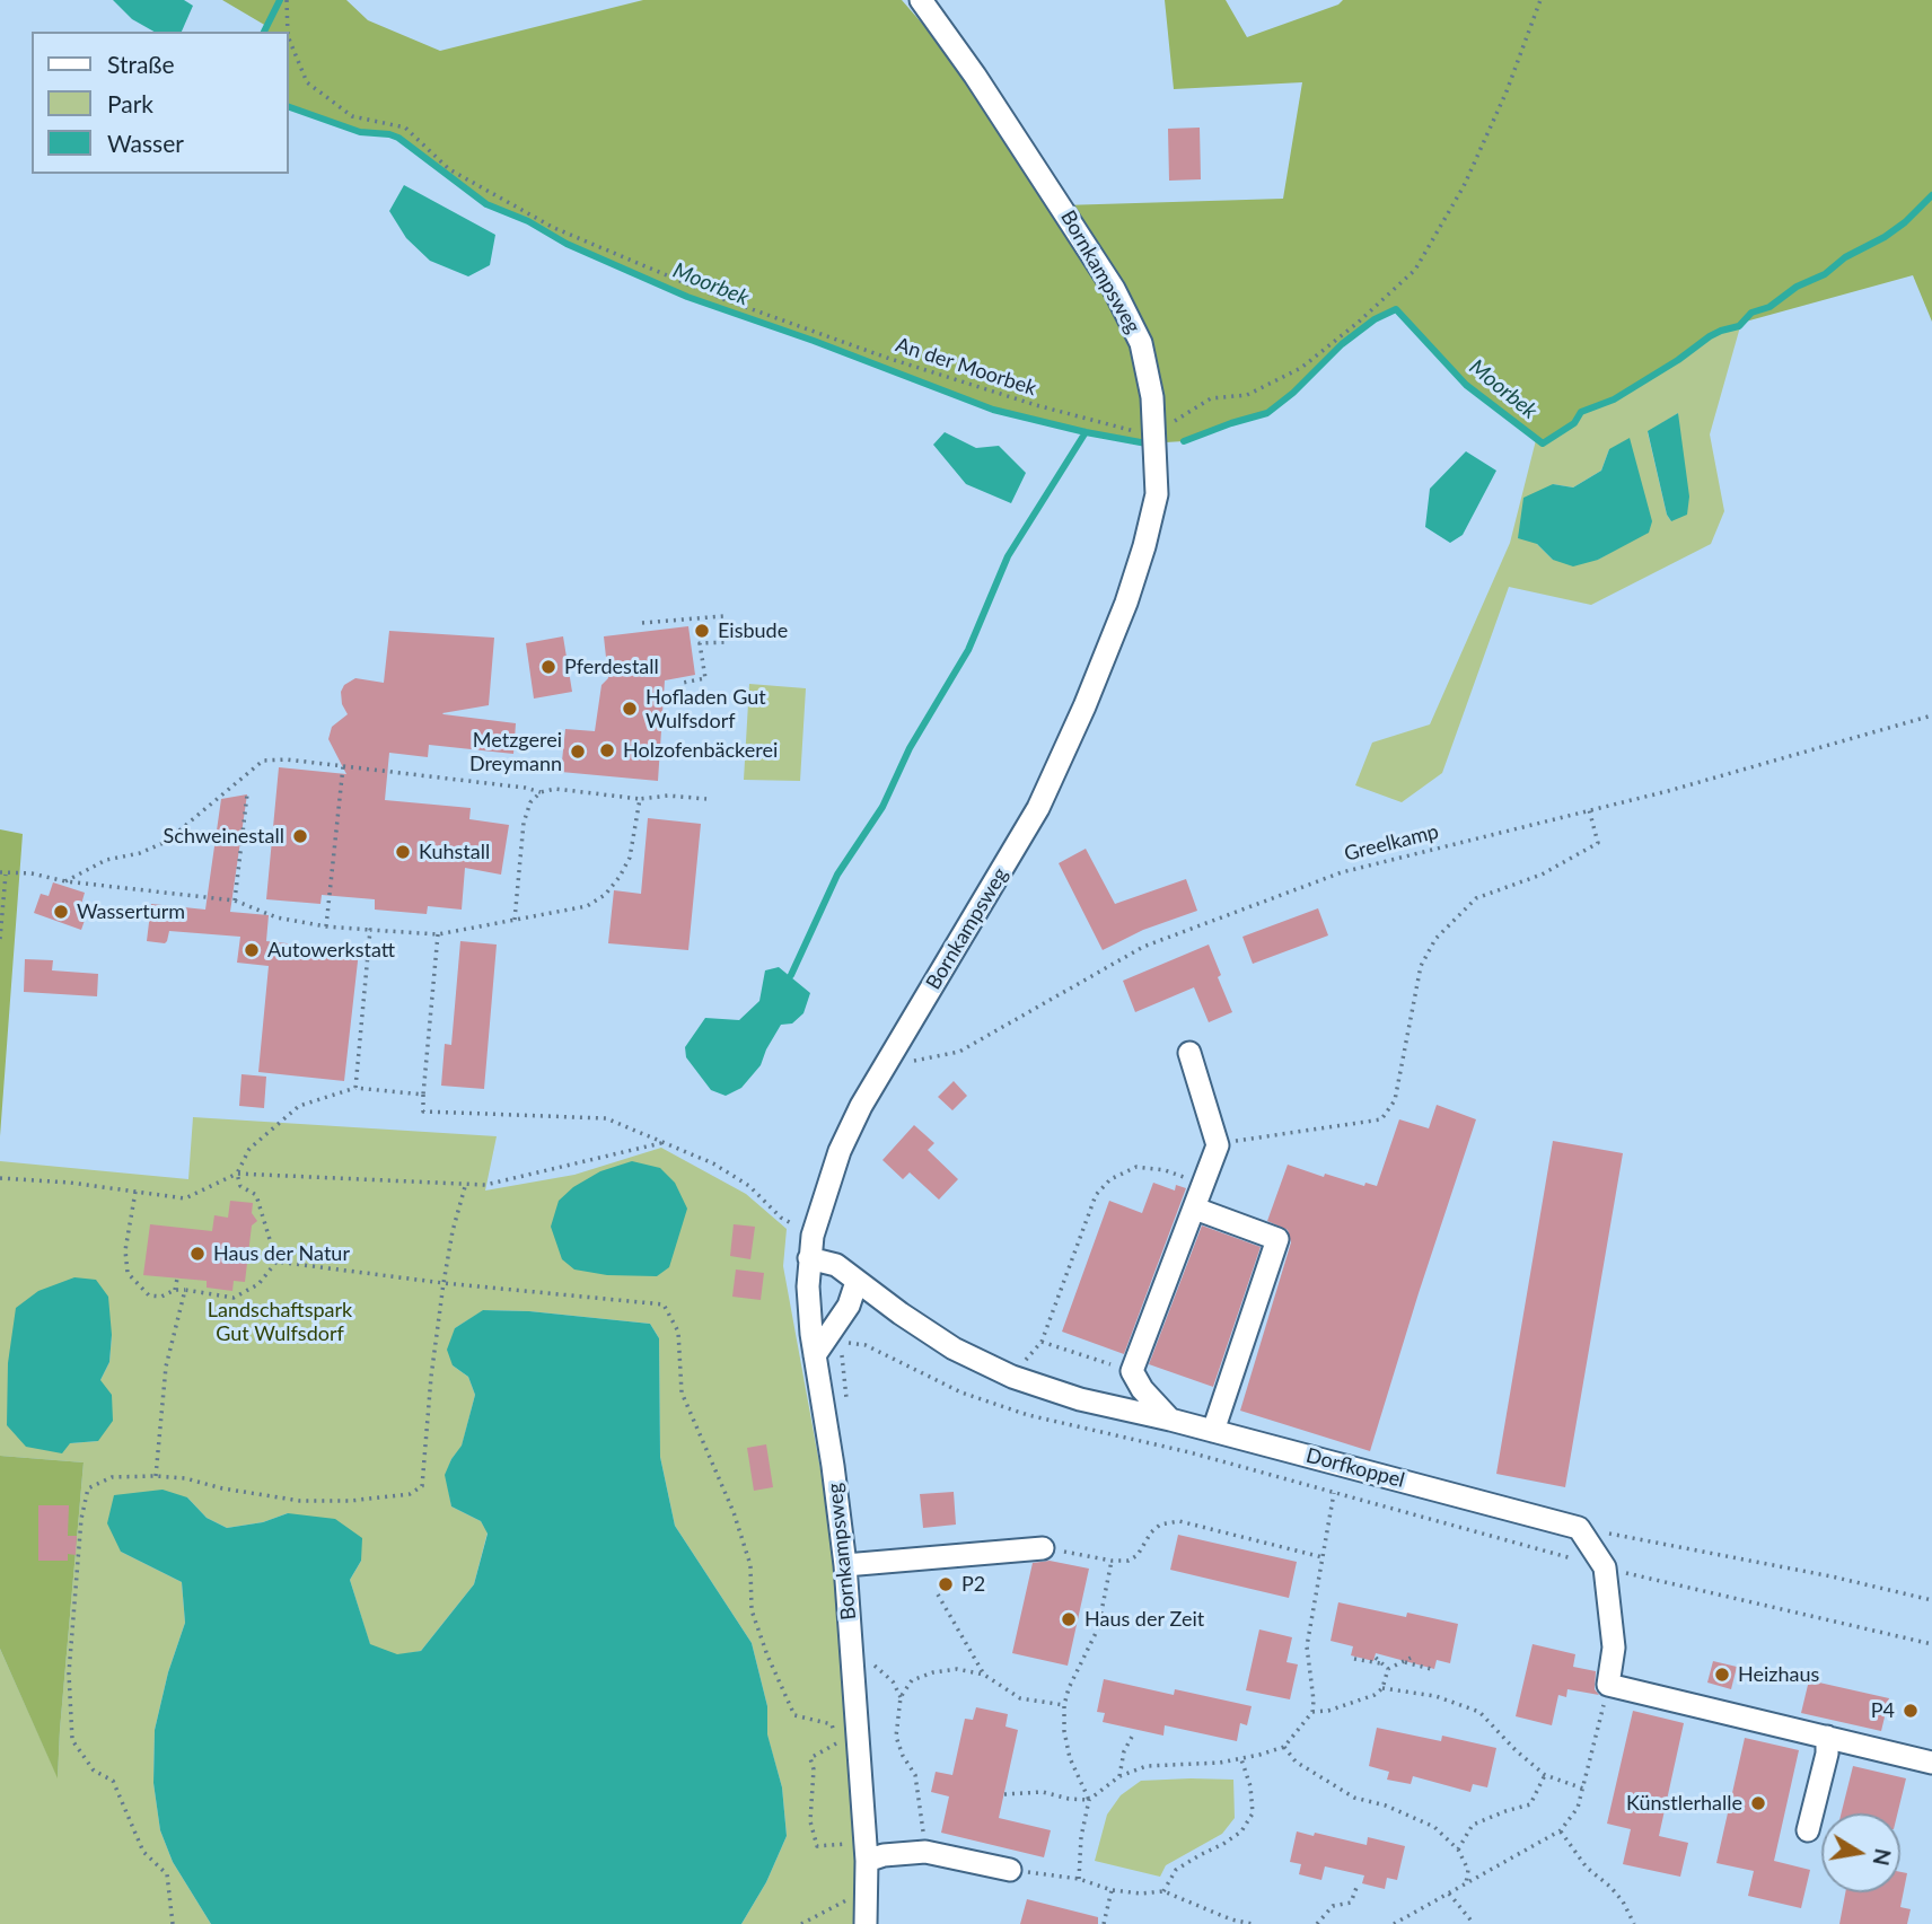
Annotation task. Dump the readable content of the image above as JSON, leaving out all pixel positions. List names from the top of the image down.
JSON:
{
  "streets": {
    "street": ["Bornkampsweg", "Dorfkoppel"],
    "path": ["An der Moorbek", "Greelkamp"]
  },
  "crossings": [
    ["Bornkampsweg", "An der Moorbek"],
    ["Bornkampsweg", "Greelkamp"],
    ["Bornkampsweg", "Dorfkoppel"]
  ],
  "water": ["Moorbek"],
  "parks": ["Landschaftspark Gut Wulfsdorf"],
  "places": [
    "Eisbude",
    "Pferdestall",
    "Hofladen Gut Wulfsdorf",
    "Holzofenbäckerei",
    "Metzgerei Dreymann",
    "Schweinestall",
    "Kuhstall",
    "Wasserturm",
    "Autowerkstatt",
    "Haus der Natur",
    "P2",
    "Haus der Zeit",
    "Heizhaus",
    "P4",
    "Künstlerhalle"
  ],
  "legend": ["Straße", "Park", "Wasser"],
  "north": "right"
}
